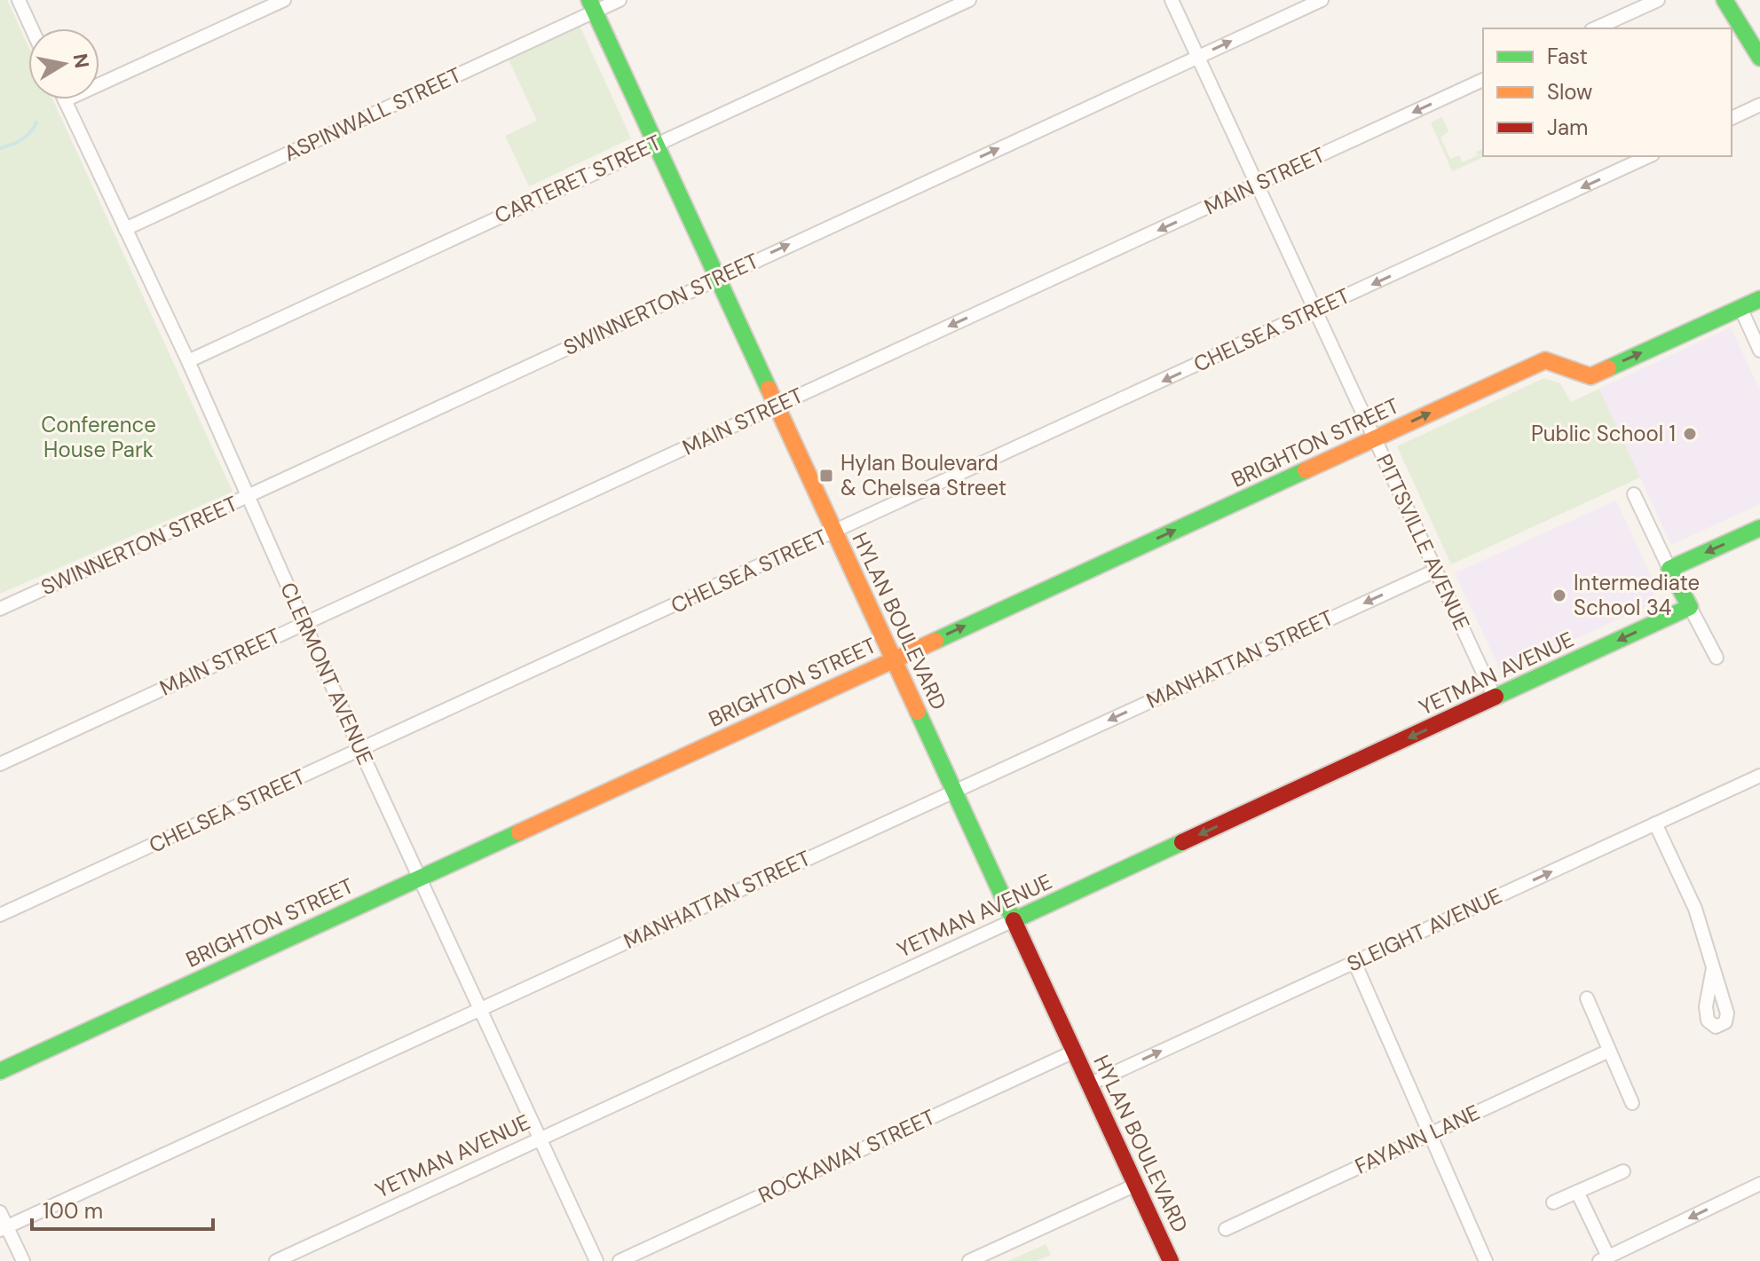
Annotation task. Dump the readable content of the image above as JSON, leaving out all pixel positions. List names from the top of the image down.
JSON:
{
  "streets": {
    "street": [
      "ASPINWALL STREET",
      "CARTERET STREET",
      "MAIN STREET",
      "SWINNERTON STREET",
      "CHELSEA STREET",
      "BRIGHTON STREET",
      "PITTSVILLE AVENUE",
      "HYLAN BOULEVARD",
      "MANHATTAN STREET",
      "CLERMONT AVENUE",
      "YETMAN AVENUE",
      "SLEIGHT AVENUE",
      "FAYANN LANE",
      "ROCKAWAY STREET"
    ]
  },
  "crossings": [
    ["ASPINWALL STREET", "HYLAN BOULEVARD"],
    ["ASPINWALL STREET", "CLERMONT AVENUE"],
    ["CARTERET STREET", "HYLAN BOULEVARD"],
    ["CARTERET STREET", "CLERMONT AVENUE"],
    ["MAIN STREET", "PITTSVILLE AVENUE"],
    ["MAIN STREET", "HYLAN BOULEVARD"],
    ["MAIN STREET", "CLERMONT AVENUE"],
    ["SWINNERTON STREET", "PITTSVILLE AVENUE"],
    ["SWINNERTON STREET", "HYLAN BOULEVARD"],
    ["SWINNERTON STREET", "CLERMONT AVENUE"],
    ["CHELSEA STREET", "PITTSVILLE AVENUE"],
    ["CHELSEA STREET", "HYLAN BOULEVARD"],
    ["CHELSEA STREET", "CLERMONT AVENUE"],
    ["BRIGHTON STREET", "PITTSVILLE AVENUE"],
    ["BRIGHTON STREET", "HYLAN BOULEVARD"],
    ["BRIGHTON STREET", "CLERMONT AVENUE"],
    ["PITTSVILLE AVENUE", "MANHATTAN STREET"],
    ["PITTSVILLE AVENUE", "YETMAN AVENUE"],
    ["HYLAN BOULEVARD", "MANHATTAN STREET"],
    ["HYLAN BOULEVARD", "YETMAN AVENUE"],
    ["HYLAN BOULEVARD", "SLEIGHT AVENUE"],
    ["HYLAN BOULEVARD", "ROCKAWAY STREET"],
    ["MANHATTAN STREET", "CLERMONT AVENUE"],
    ["CLERMONT AVENUE", "YETMAN AVENUE"]
  ],
  "one_way": [
    "MAIN STREET",
    "SWINNERTON STREET",
    "CHELSEA STREET",
    "BRIGHTON STREET",
    "YETMAN AVENUE",
    "SLEIGHT AVENUE"
  ],
  "parks": ["Conference House Park"],
  "places": {
    "other": ["Public School 1", "Intermediate School 34"],
    "transit": ["Hylan Boulevard & Chelsea Street"]
  },
  "legend": ["Fast", "Slow", "Jam"],
  "scale_bar": "100 m",
  "north": "right"
}
